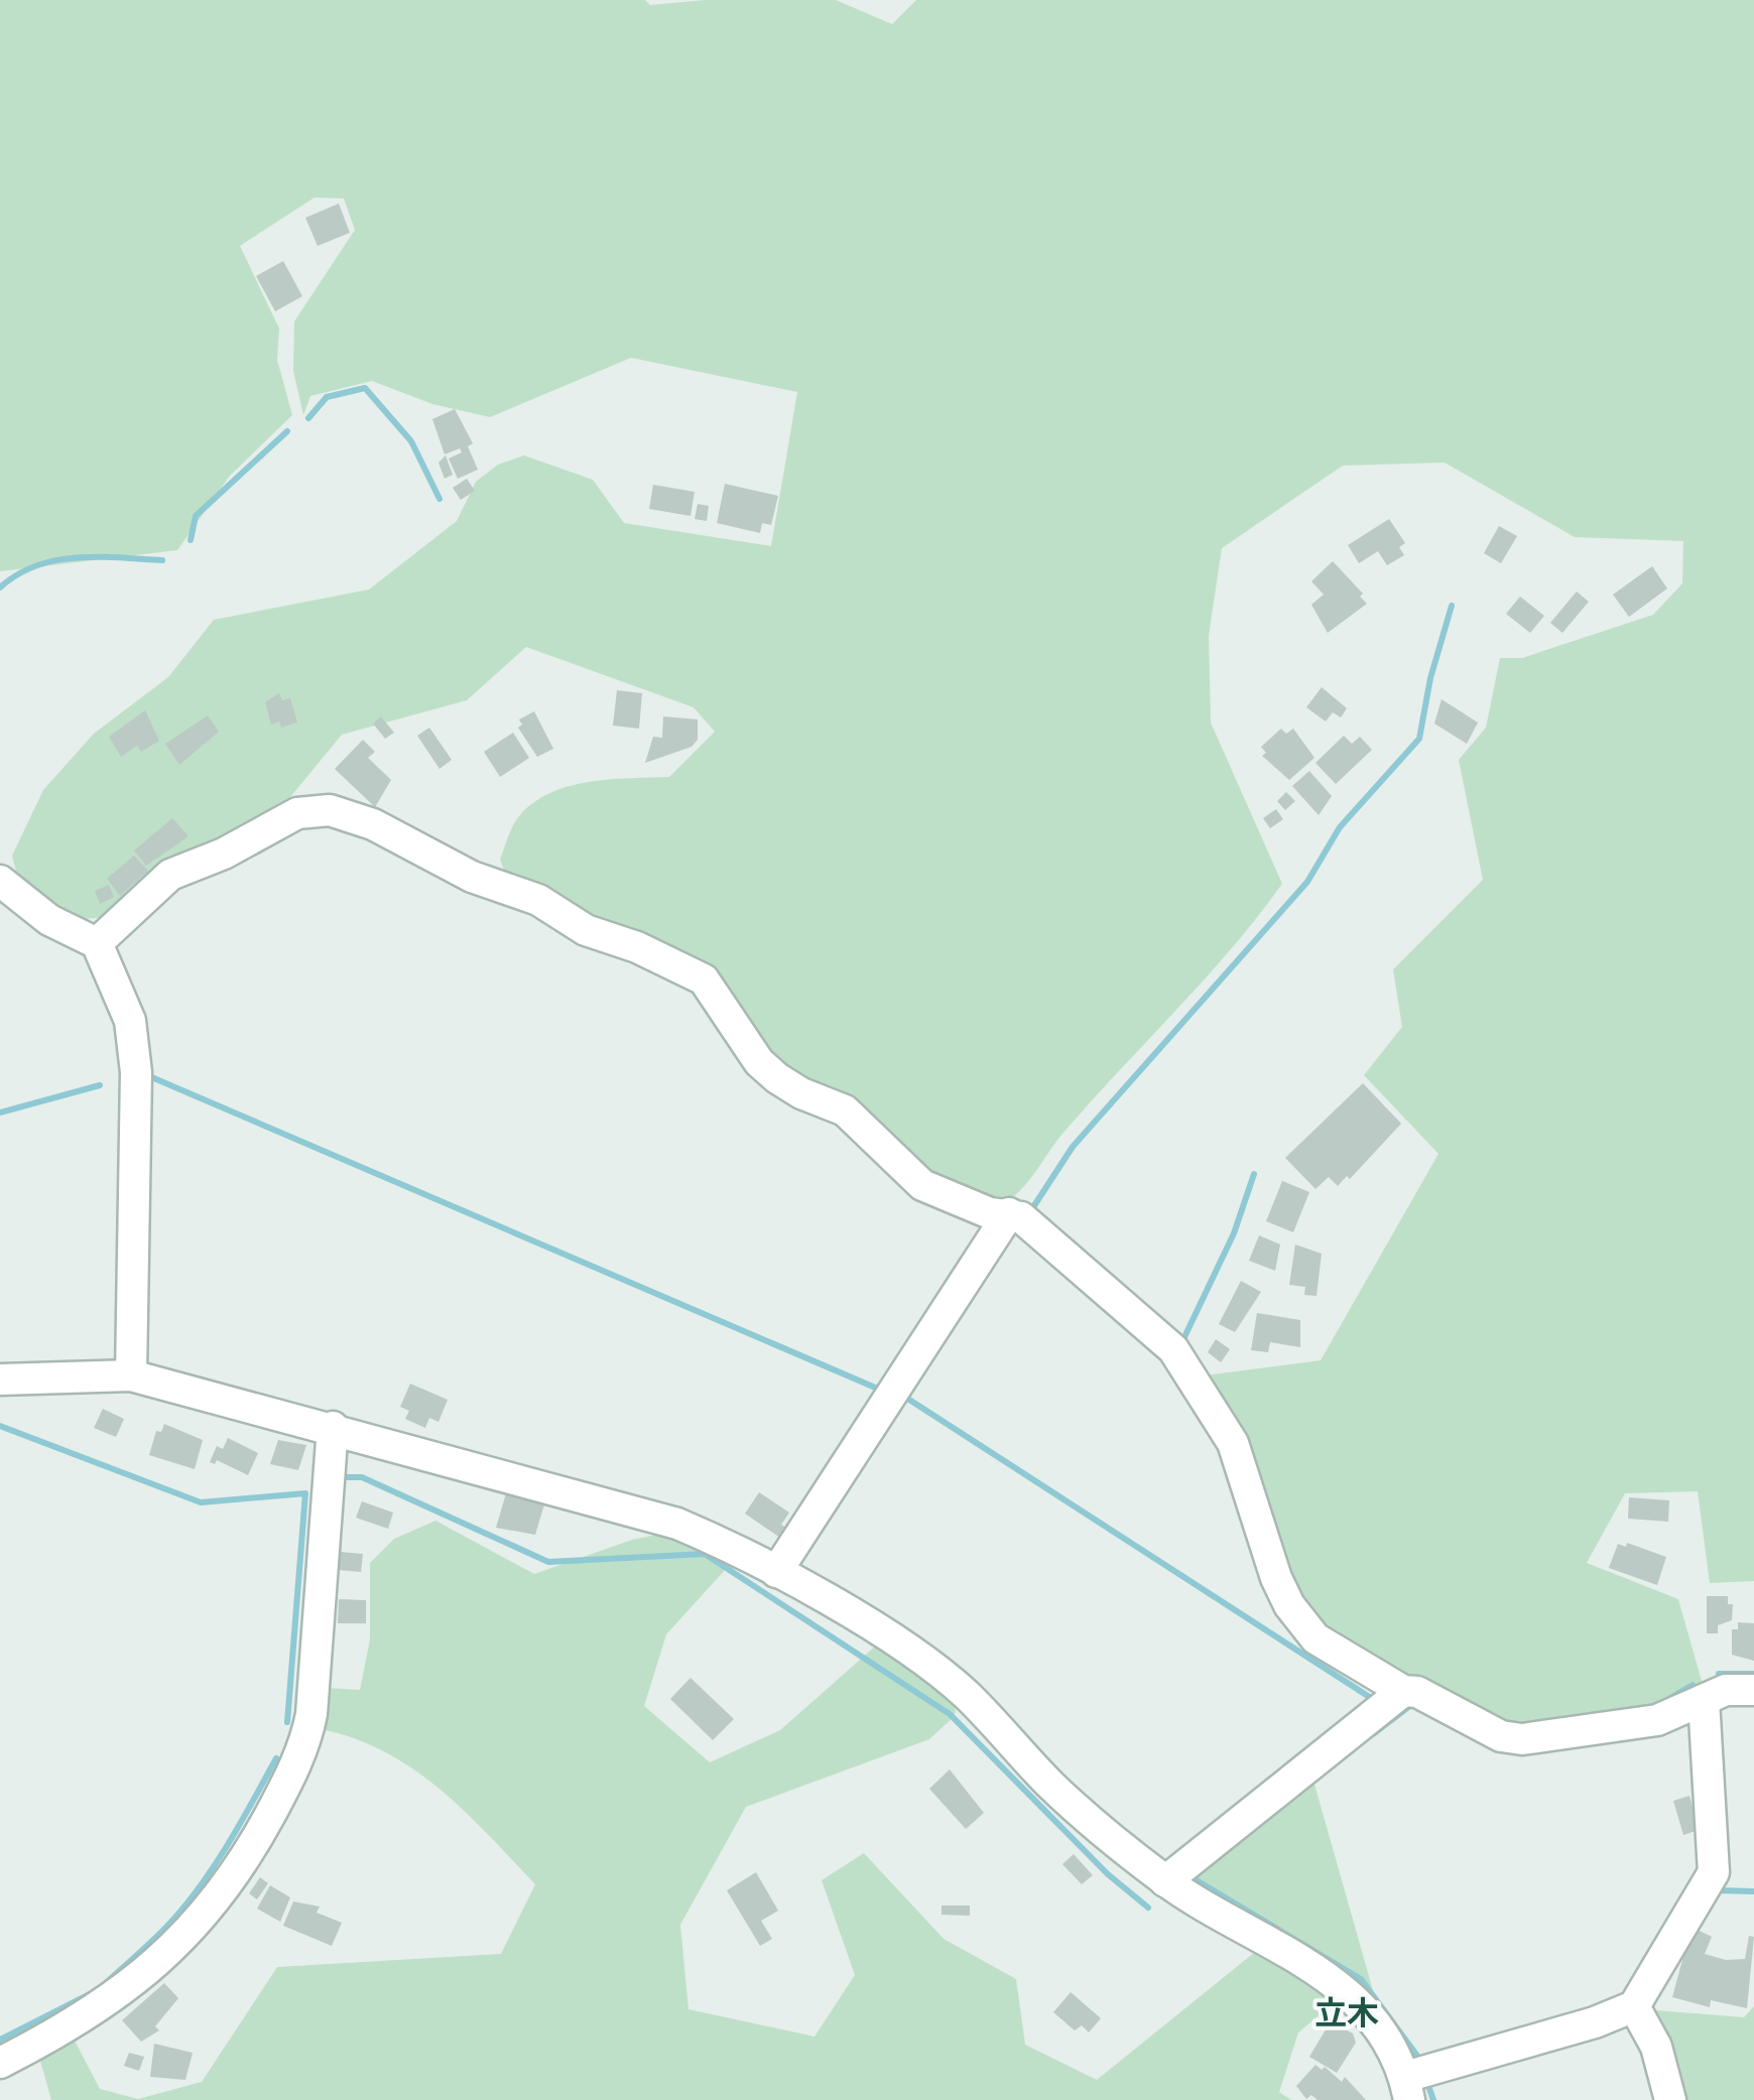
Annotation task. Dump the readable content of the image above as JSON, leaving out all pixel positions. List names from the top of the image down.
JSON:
{
  "districts": ["立木"]
}
